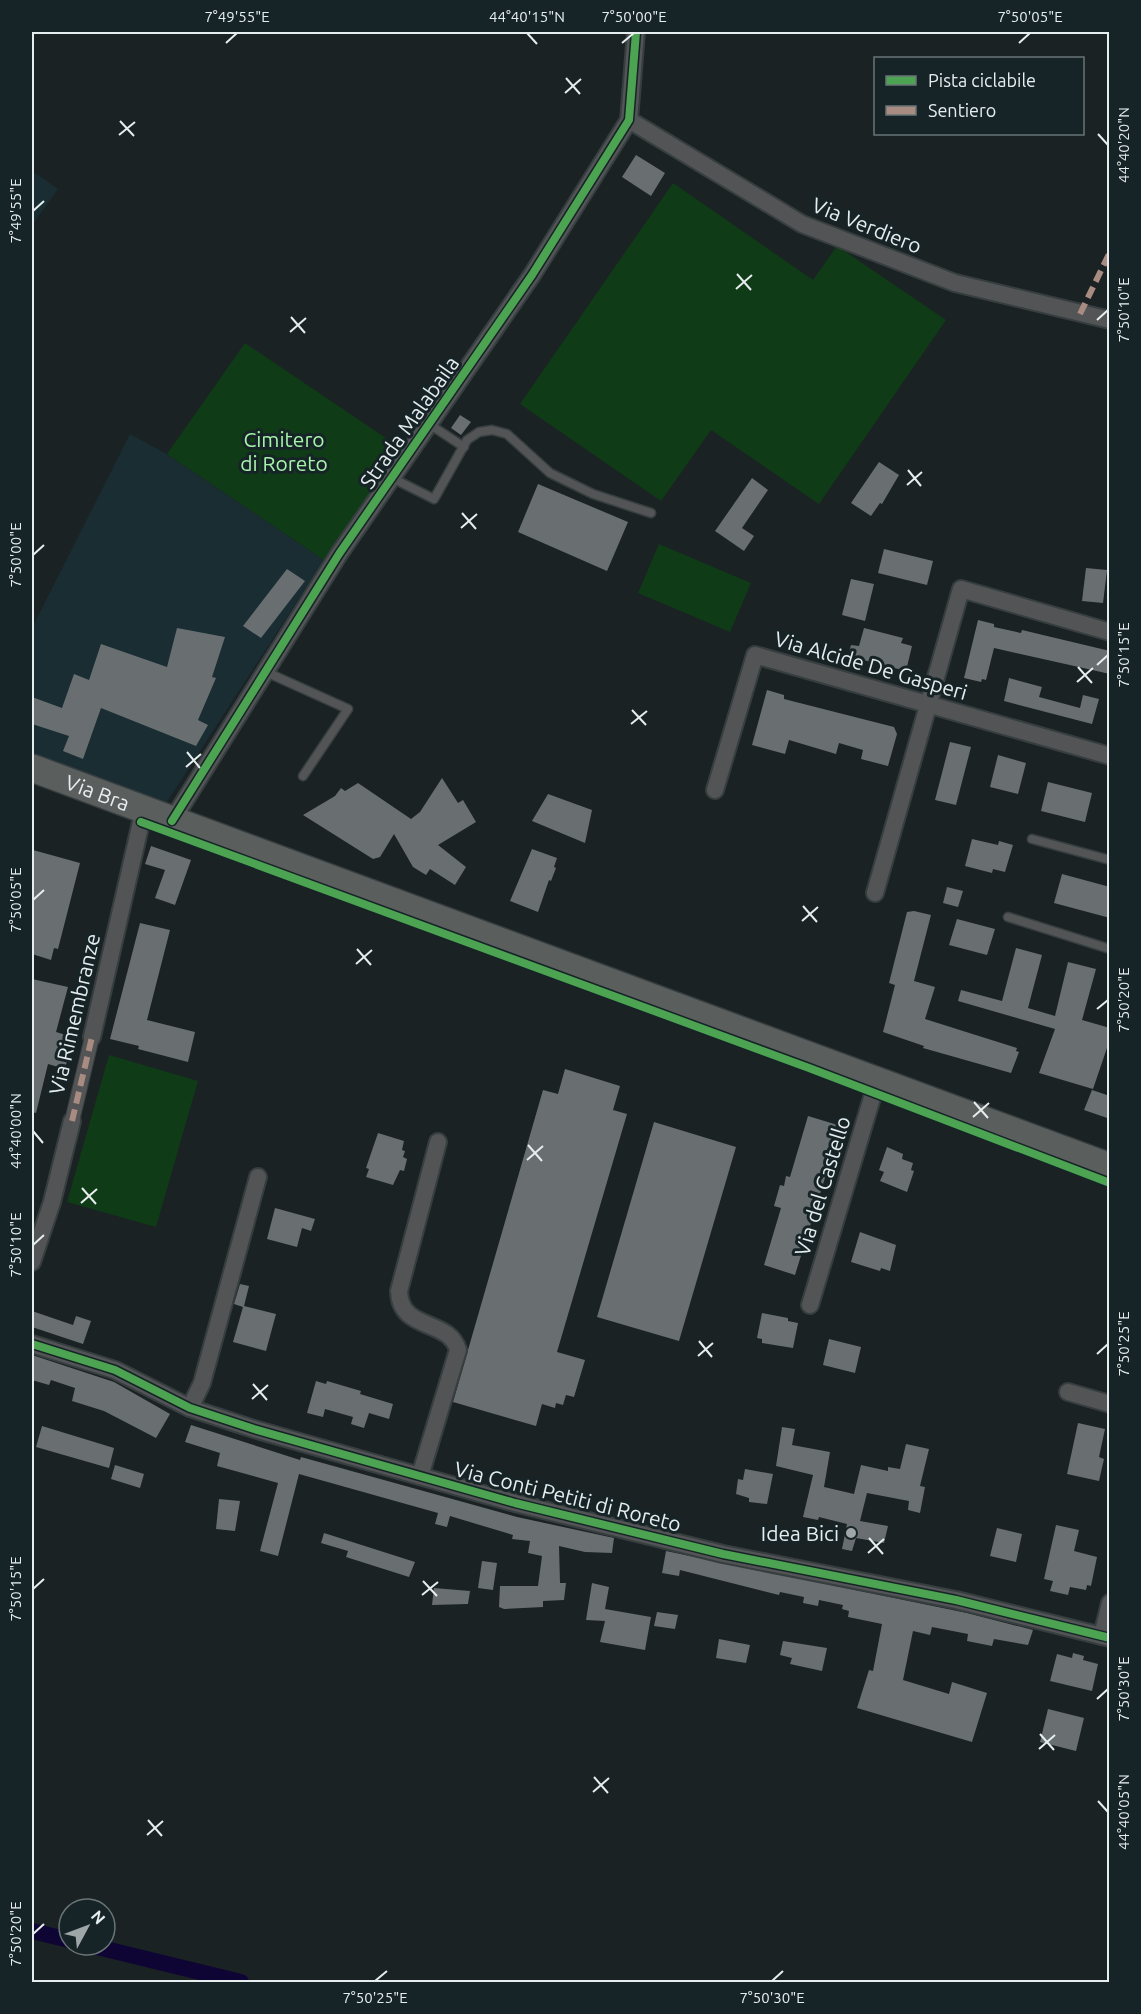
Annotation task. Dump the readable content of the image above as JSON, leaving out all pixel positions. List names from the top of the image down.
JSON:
{
  "streets": {
    "main road": ["Via Bra"],
    "street": [
      "Via Verdiero",
      "Strada Malabaila",
      "Via Alcide De Gasperi",
      "Via Rimembranze",
      "Via del Castello",
      "Via Conti Petiti di Roreto"
    ]
  },
  "crossings": [
    ["Via Verdiero", "Strada Malabaila"],
    ["Strada Malabaila", "Via Bra"],
    ["Via Bra", "Via Rimembranze"],
    ["Via Bra", "Via del Castello"]
  ],
  "parks": ["Cimitero di Roreto"],
  "places": ["Idea Bici"],
  "legend": ["Pista ciclabile", "Sentiero"],
  "north": "top right",
  "coordinates": [
    "7°49'55\"E",
    "44°40'15\"N",
    "7°50'00\"E",
    "7°50'05\"E",
    "44°40'20\"N",
    "7°50'10\"E",
    "7°50'15\"E",
    "7°50'20\"E",
    "44°40'00\"N",
    "7°50'25\"E",
    "7°50'30\"E",
    "44°40'05\"N"
  ]
}
